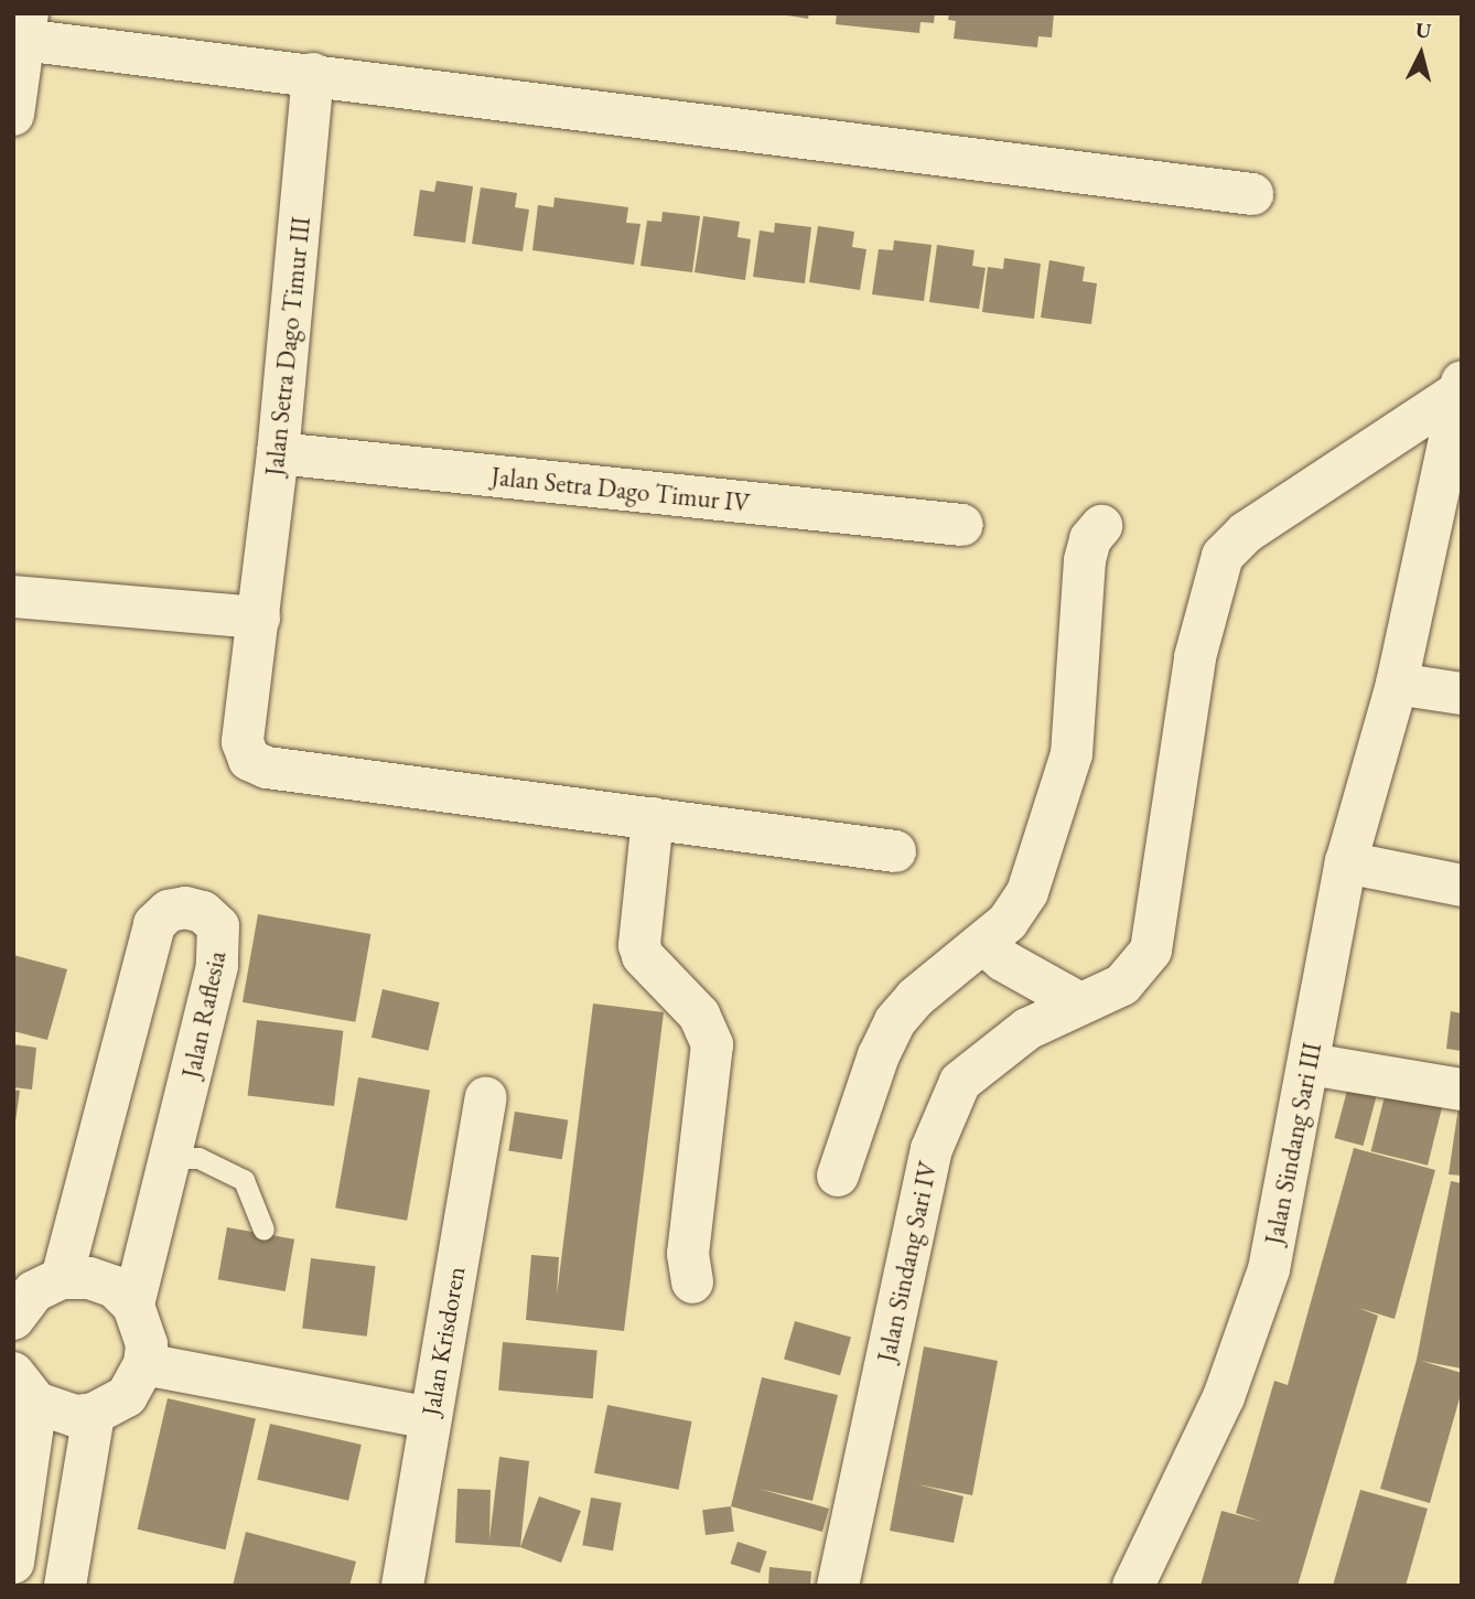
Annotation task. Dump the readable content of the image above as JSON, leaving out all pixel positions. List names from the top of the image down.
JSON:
{
  "streets": {
    "street": [
      "Jalan Setra Dago Timur III",
      "Jalan Setra Dago Timur IV",
      "Jalan Raflesia",
      "Jalan Sindang Sari III",
      "Jalan Sindang Sari IV",
      "Jalan Krisdoren"
    ]
  },
  "crossings": [
    ["Jalan Setra Dago Timur III", "Jalan Setra Dago Timur IV"],
    ["Jalan Sindang Sari III", "Jalan Sindang Sari IV"]
  ],
  "north": "top"
}
